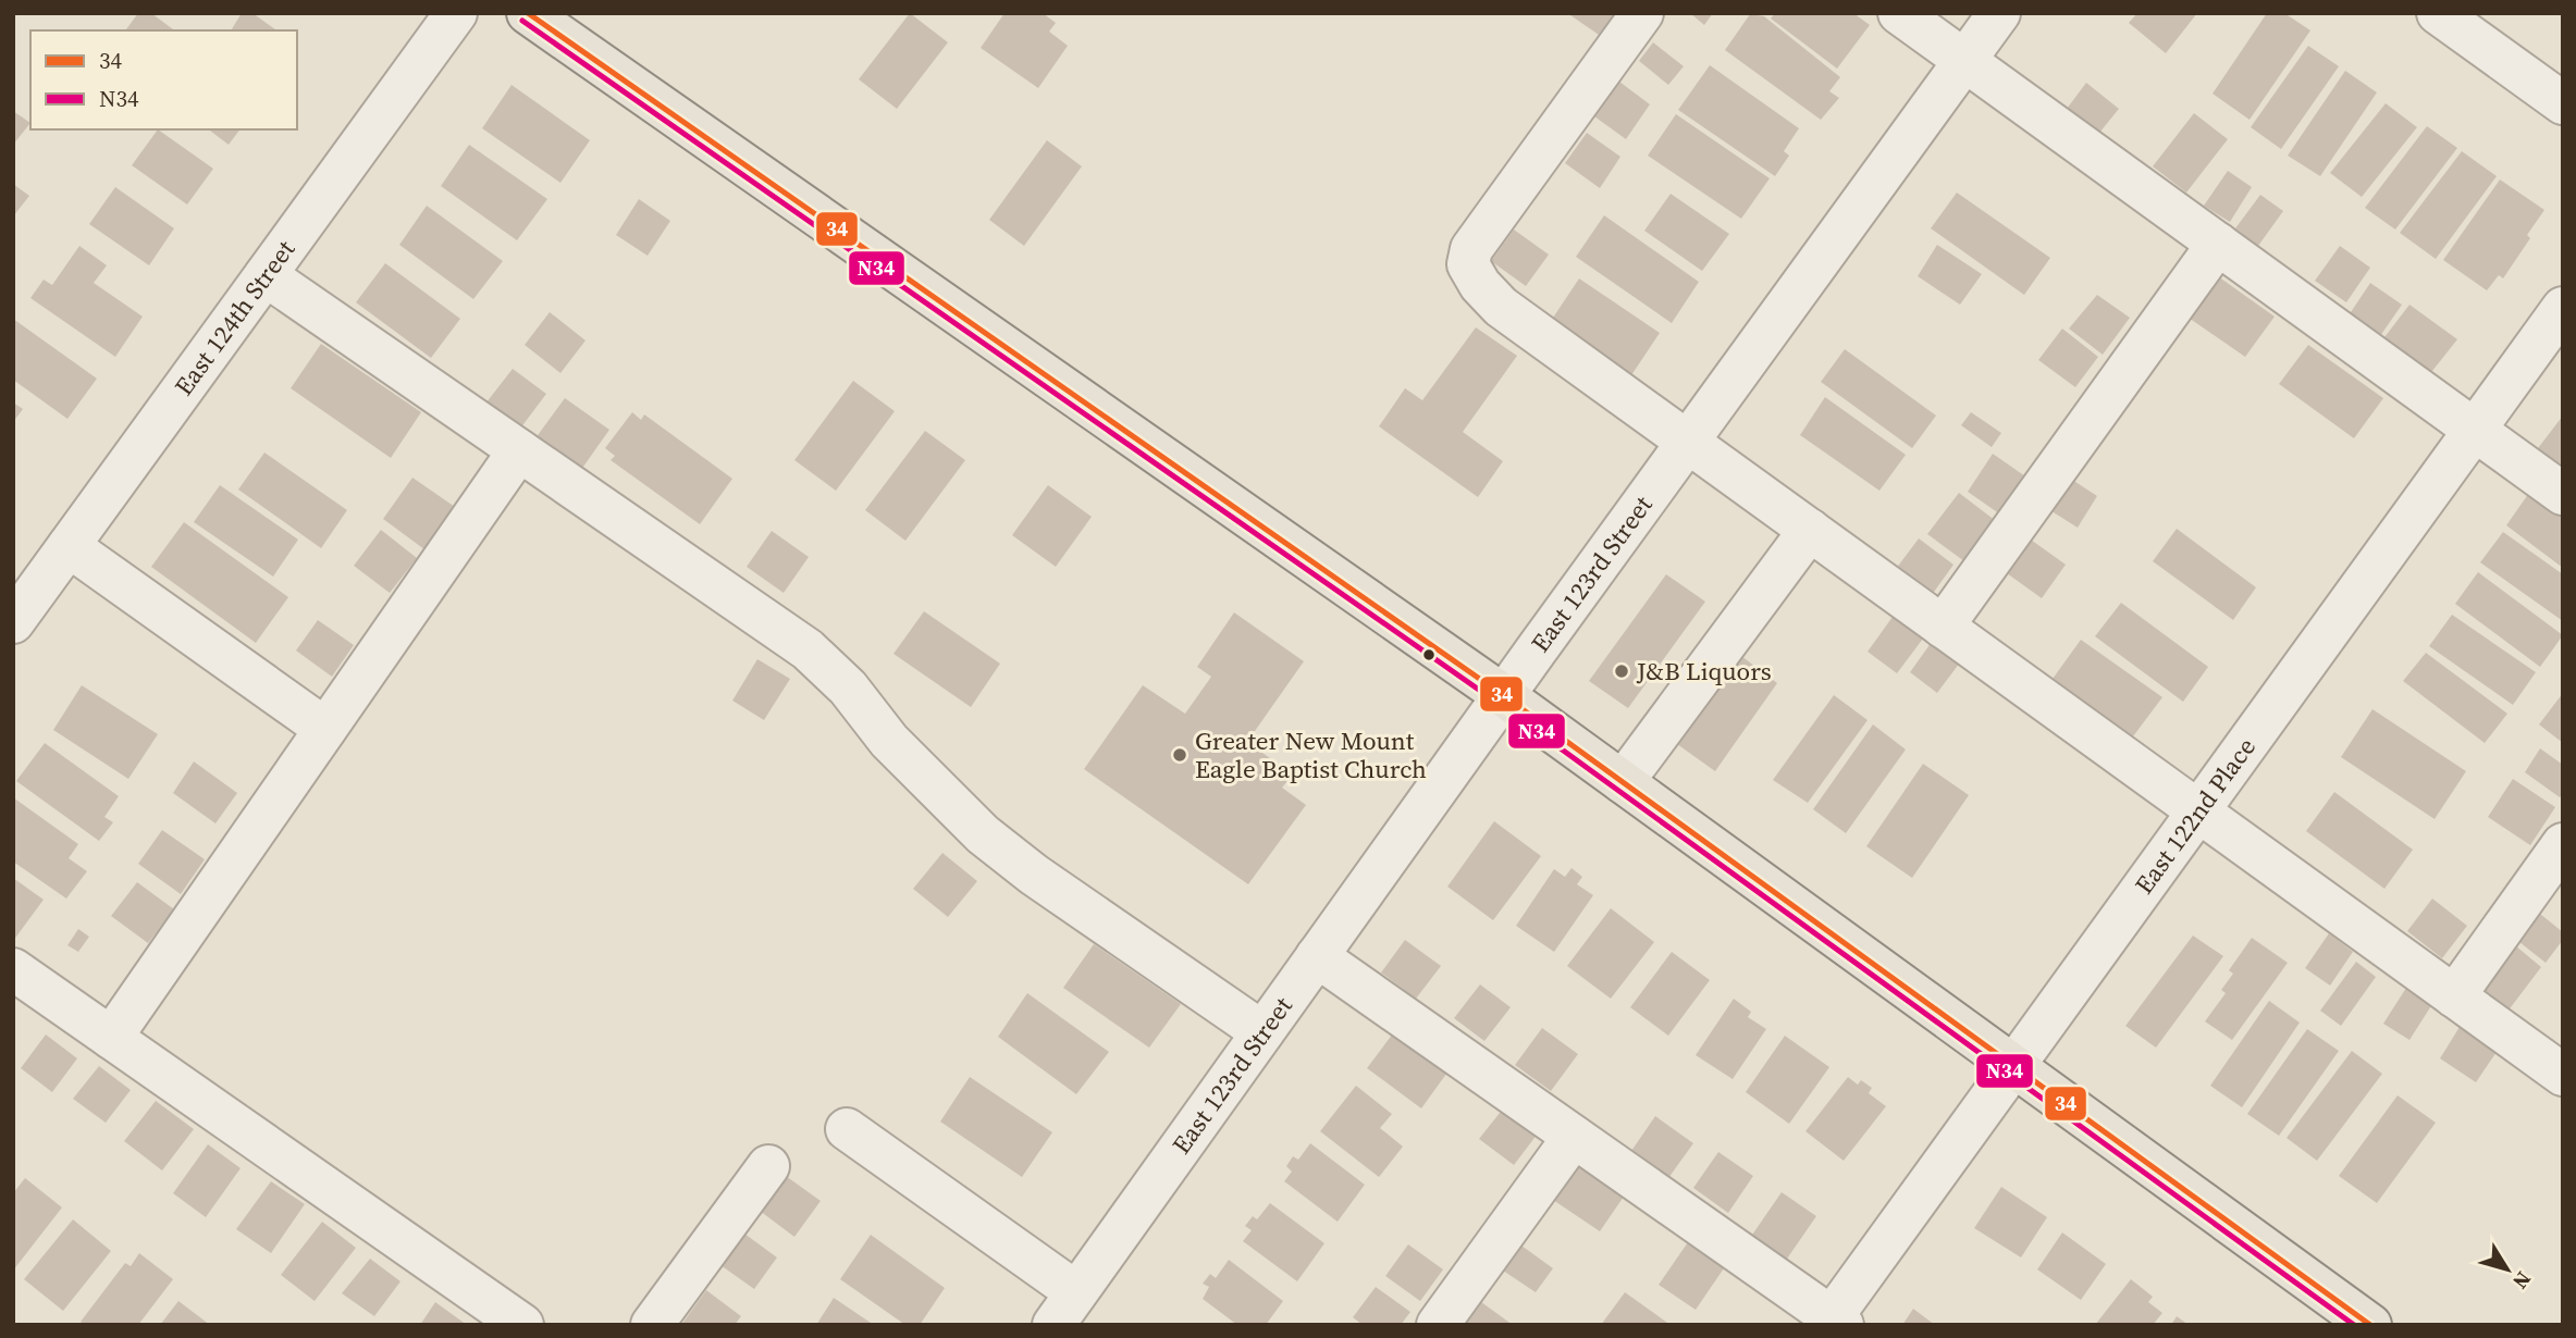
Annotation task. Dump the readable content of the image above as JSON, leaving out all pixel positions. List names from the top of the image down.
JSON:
{
  "streets": {
    "street": ["East 124th Street", "East 123rd Street", "East 122nd Place"]
  },
  "places": ["J&B Liquors", "Greater New Mount Eagle Baptist Church"],
  "lines": ["transit line 34", "transit line N34"],
  "legend": ["34", "N34"],
  "north": "bottom right"
}
